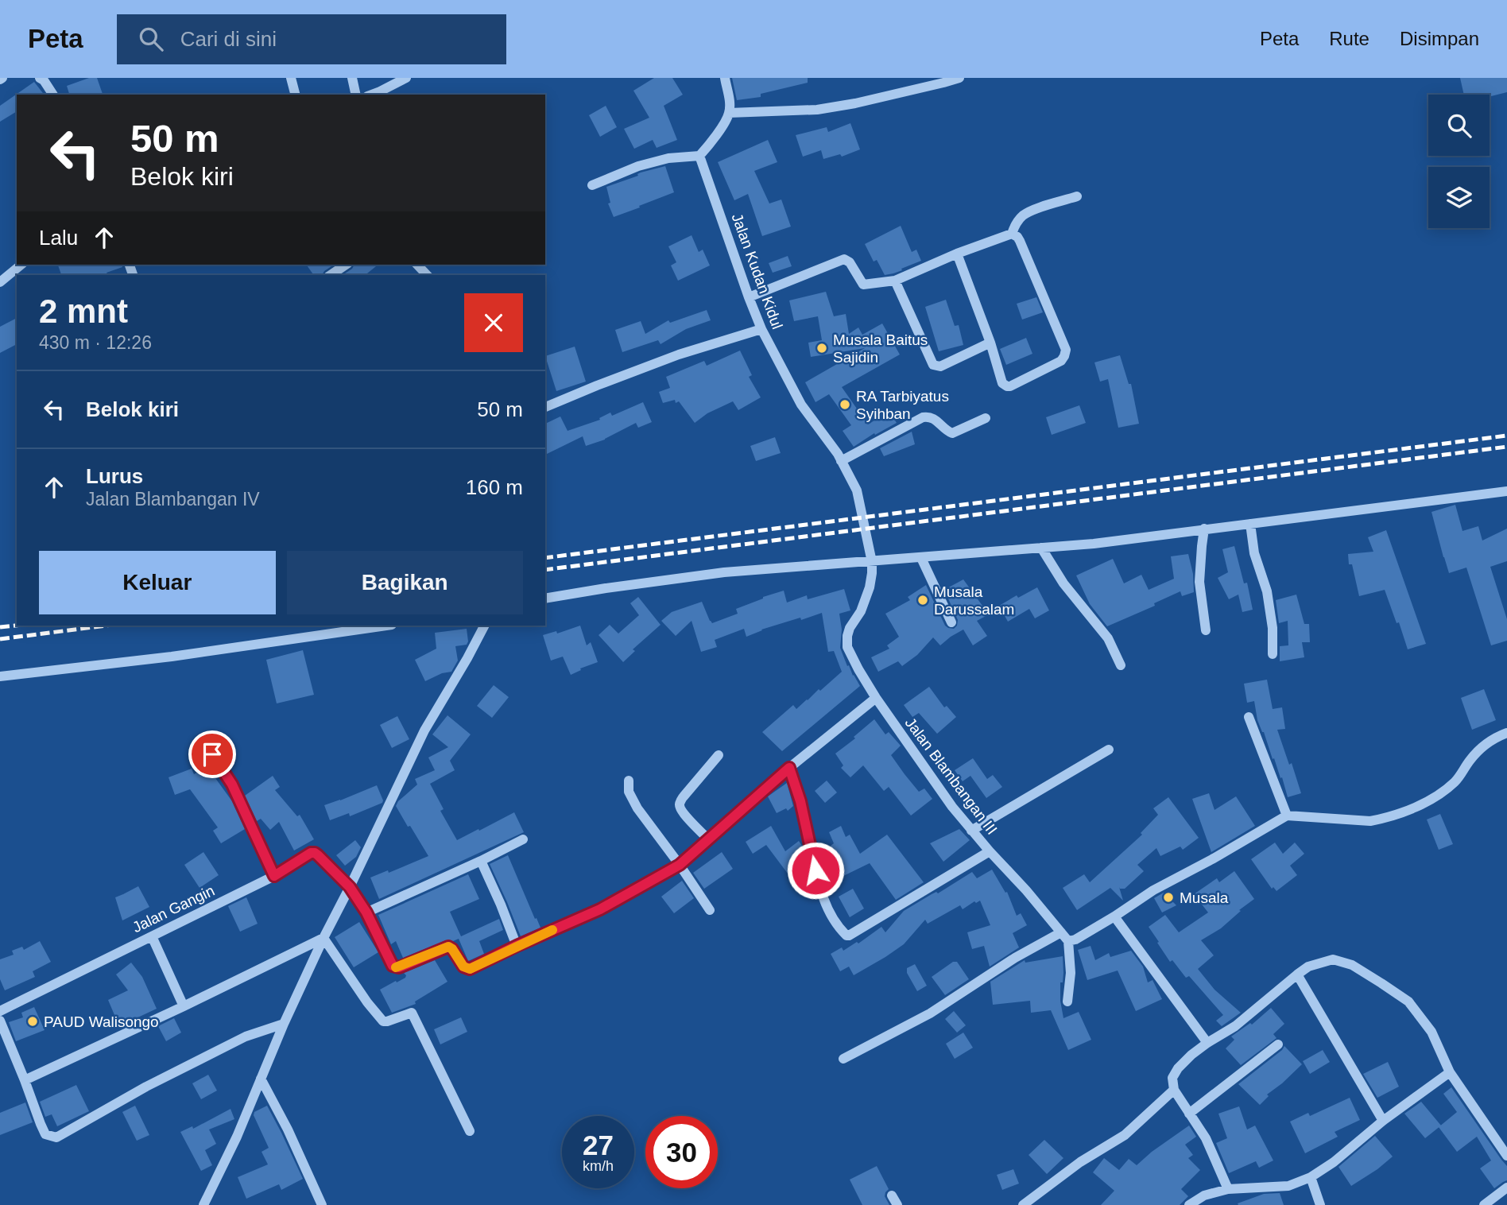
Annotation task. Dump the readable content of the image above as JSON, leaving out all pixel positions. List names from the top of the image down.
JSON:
{
  "streets": {
    "street": ["Jalan Kudan Kidul", "Jalan Blambangan III", "Jalan Gangin"]
  },
  "crossings": [
    ["Jalan Kudan Kidul", "Jalan Blambangan III"]
  ],
  "places": [
    "Musala Baitus Sajidin",
    "RA Tarbiyatus Syihban",
    "Musala Darussalam",
    "Musala",
    "PAUD Walisongo"
  ],
  "page": {
    "header": "Peta",
    "search": "Cari di sini",
    "nav": ["Peta", "Rute", "Disimpan"],
    "turn": ["50 m", "Belok kiri"],
    "then": "Lalu",
    "heading": ["2 mnt", "430 m · 12:26"],
    "list": [
      {
        "name": "Belok kiri",
        "value": "50 m"
      },
      {
        "name": "Lurus",
        "note": "Jalan Blambangan IV",
        "value": "160 m"
      }
    ],
    "buttons": ["Keluar", "Bagikan"],
    "speed": "27 km/h",
    "limit": "30"
  }
}
